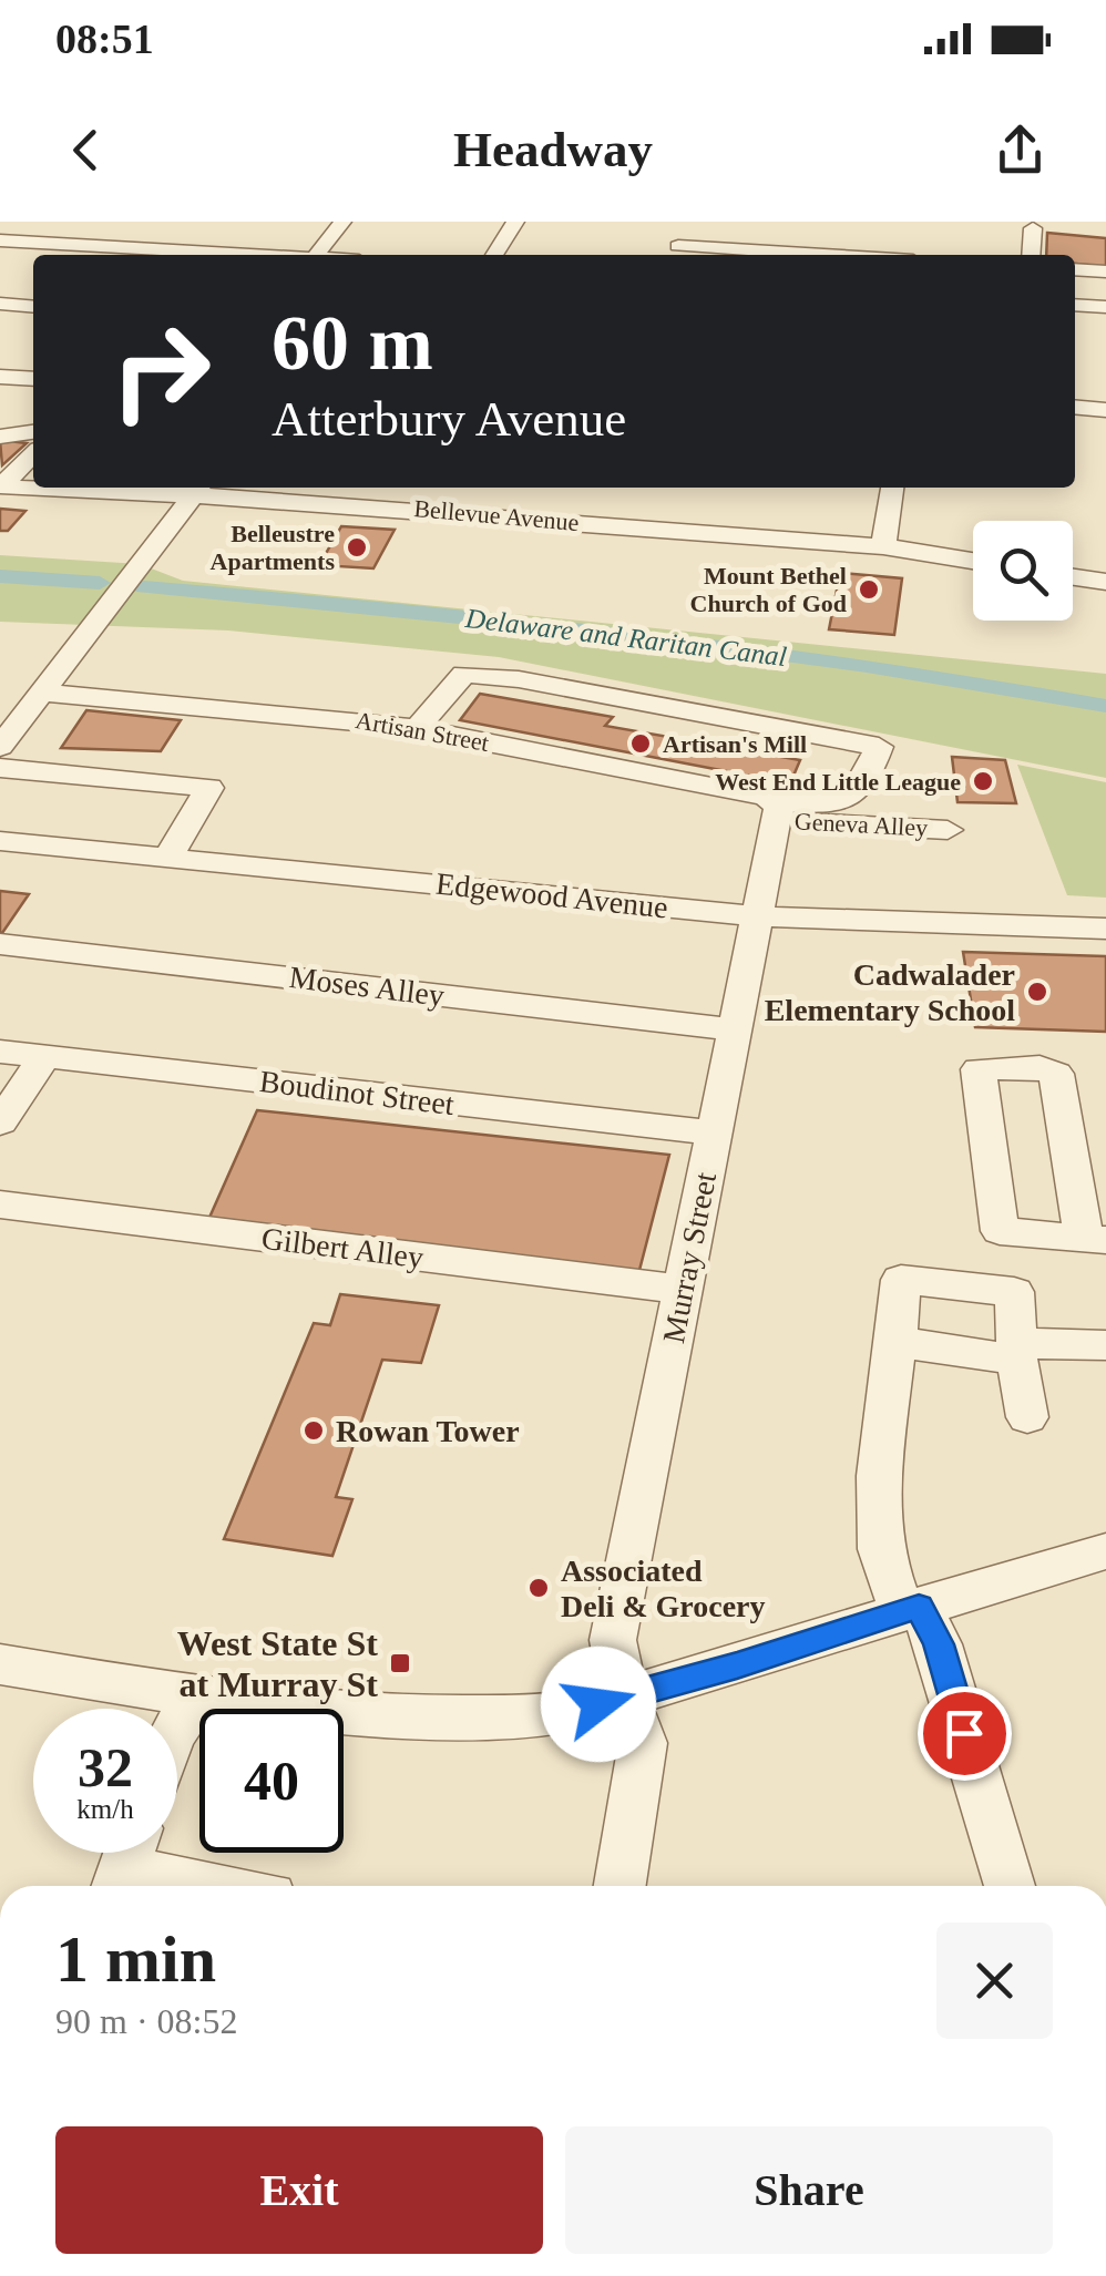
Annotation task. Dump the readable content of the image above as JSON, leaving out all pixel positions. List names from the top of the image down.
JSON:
{
  "streets": {
    "street": [
      "Bellevue Avenue",
      "Artisan Street",
      "Geneva Alley",
      "Edgewood Avenue",
      "Moses Alley",
      "Boudinot Street",
      "Gilbert Alley",
      "Murray Street"
    ]
  },
  "crossings": [
    ["Artisan Street", "Geneva Alley"],
    ["Artisan Street", "Murray Street"],
    ["Geneva Alley", "Murray Street"],
    ["Edgewood Avenue", "Murray Street"],
    ["Moses Alley", "Murray Street"],
    ["Boudinot Street", "Murray Street"],
    ["Gilbert Alley", "Murray Street"]
  ],
  "water": ["Delaware and Raritan Canal"],
  "places": {
    "other": [
      "Belleustre Apartments",
      "Mount Bethel Church of God",
      "Artisan's Mill",
      "West End Little League",
      "Cadwalader Elementary School",
      "Rowan Tower",
      "Associated Deli & Grocery"
    ],
    "transit": ["West State St at Murray St"]
  },
  "page": {
    "status": "08:51",
    "header": "Headway",
    "turn": ["60 m", "Atterbury Avenue"],
    "speed": "32 km/h",
    "limit": "40",
    "heading": ["1 min", "90 m · 08:52"],
    "buttons": ["Exit", "Share"]
  }
}
